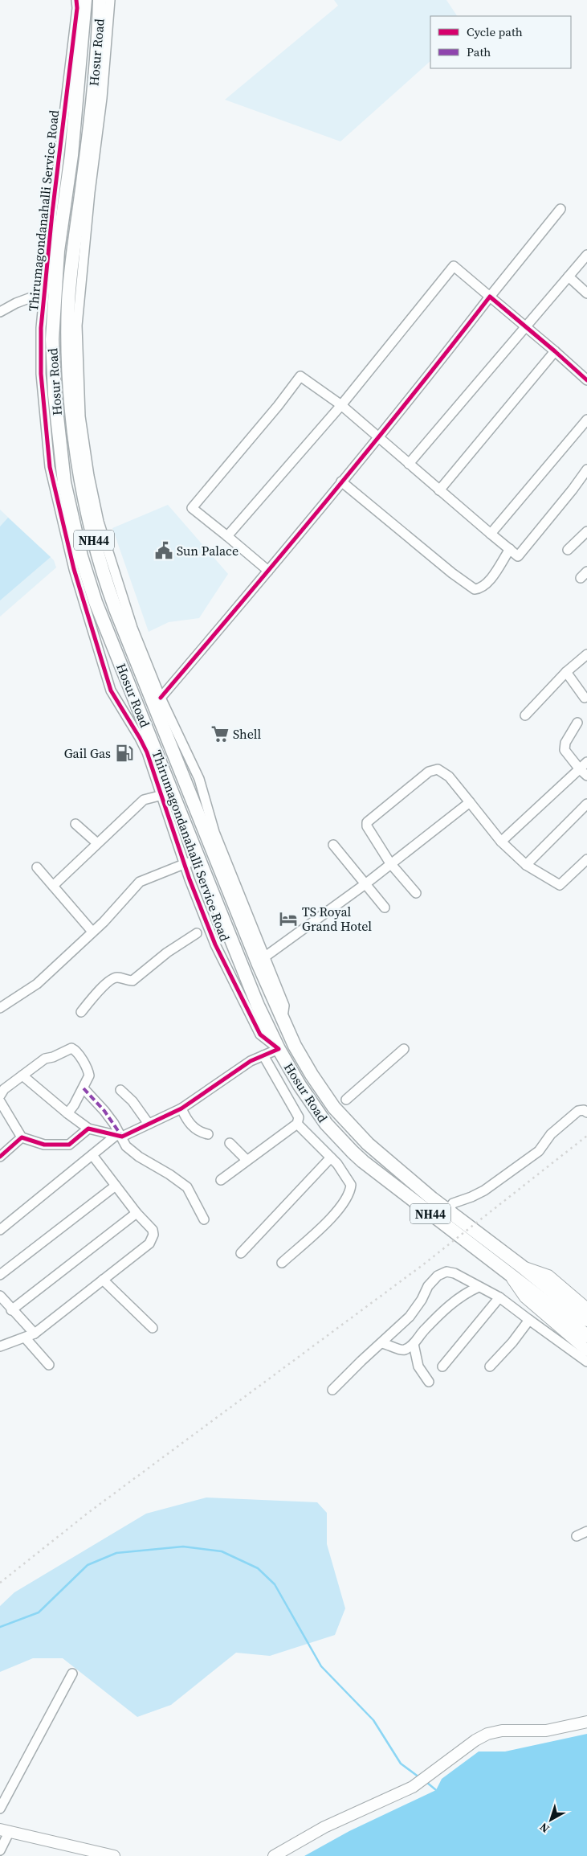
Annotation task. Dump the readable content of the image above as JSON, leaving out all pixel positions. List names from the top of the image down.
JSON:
{
  "streets": {
    "highway": ["Hosur Road", "NH44"],
    "street": ["Thirumagondanahalli Service Road"]
  },
  "crossings": [
    ["Hosur Road", "Thirumagondanahalli Service Road"],
    ["Hosur Road", "NH44"]
  ],
  "places": {
    "public building": ["Sun Palace"],
    "supermarket": ["Shell"],
    "fuel station": ["Gail Gas"],
    "hotel": ["TS Royal Grand Hotel"]
  },
  "legend": ["Cycle path", "Path"],
  "north": "bottom left"
}
